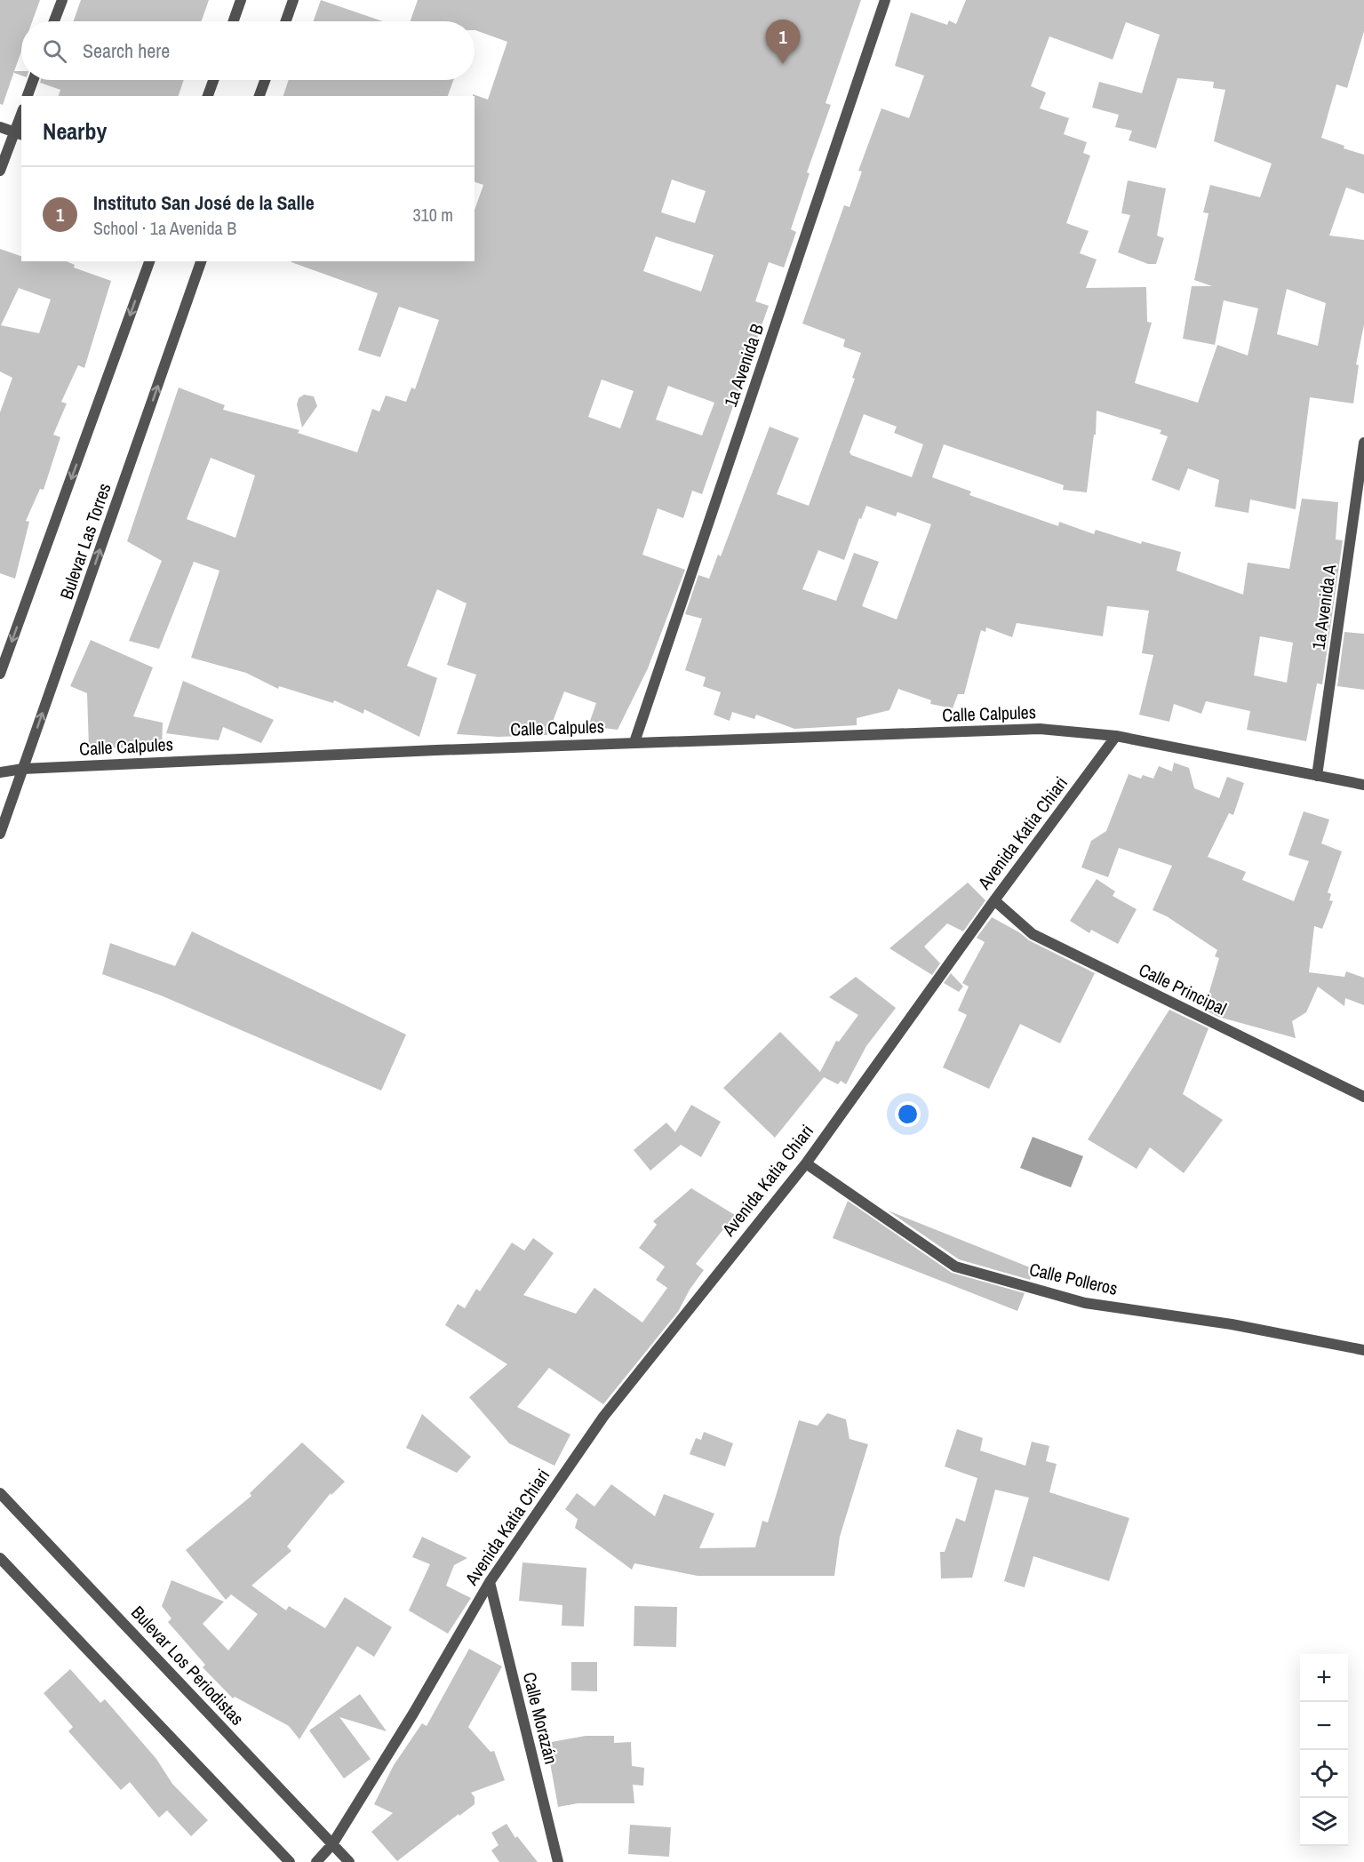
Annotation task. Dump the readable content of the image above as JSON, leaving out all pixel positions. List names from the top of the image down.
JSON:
{
  "streets": {
    "street": [
      "1a Avenida B",
      "Bulevar Las Torres",
      "1a Avenida A",
      "Calle Calpules",
      "Avenida Katia Chiari",
      "Calle Principal",
      "Calle Polleros",
      "Bulevar Los Periodistas",
      "Calle Morazán"
    ]
  },
  "crossings": [
    ["1a Avenida B", "Calle Calpules"],
    ["Bulevar Las Torres", "Calle Calpules"],
    ["Calle Calpules", "Avenida Katia Chiari"],
    ["Avenida Katia Chiari", "Calle Principal"],
    ["Avenida Katia Chiari", "Calle Polleros"],
    ["Avenida Katia Chiari", "Bulevar Los Periodistas"],
    ["Avenida Katia Chiari", "Calle Morazán"]
  ],
  "page": {
    "pins": "1",
    "search": "Search here",
    "heading": "Nearby",
    "list": [
      {
        "mark": "1",
        "name": "Instituto San José de la Salle",
        "note": "School · 1a Avenida B",
        "value": "310 m"
      }
    ],
    "map_buttons": ["+", "−"]
  }
}
